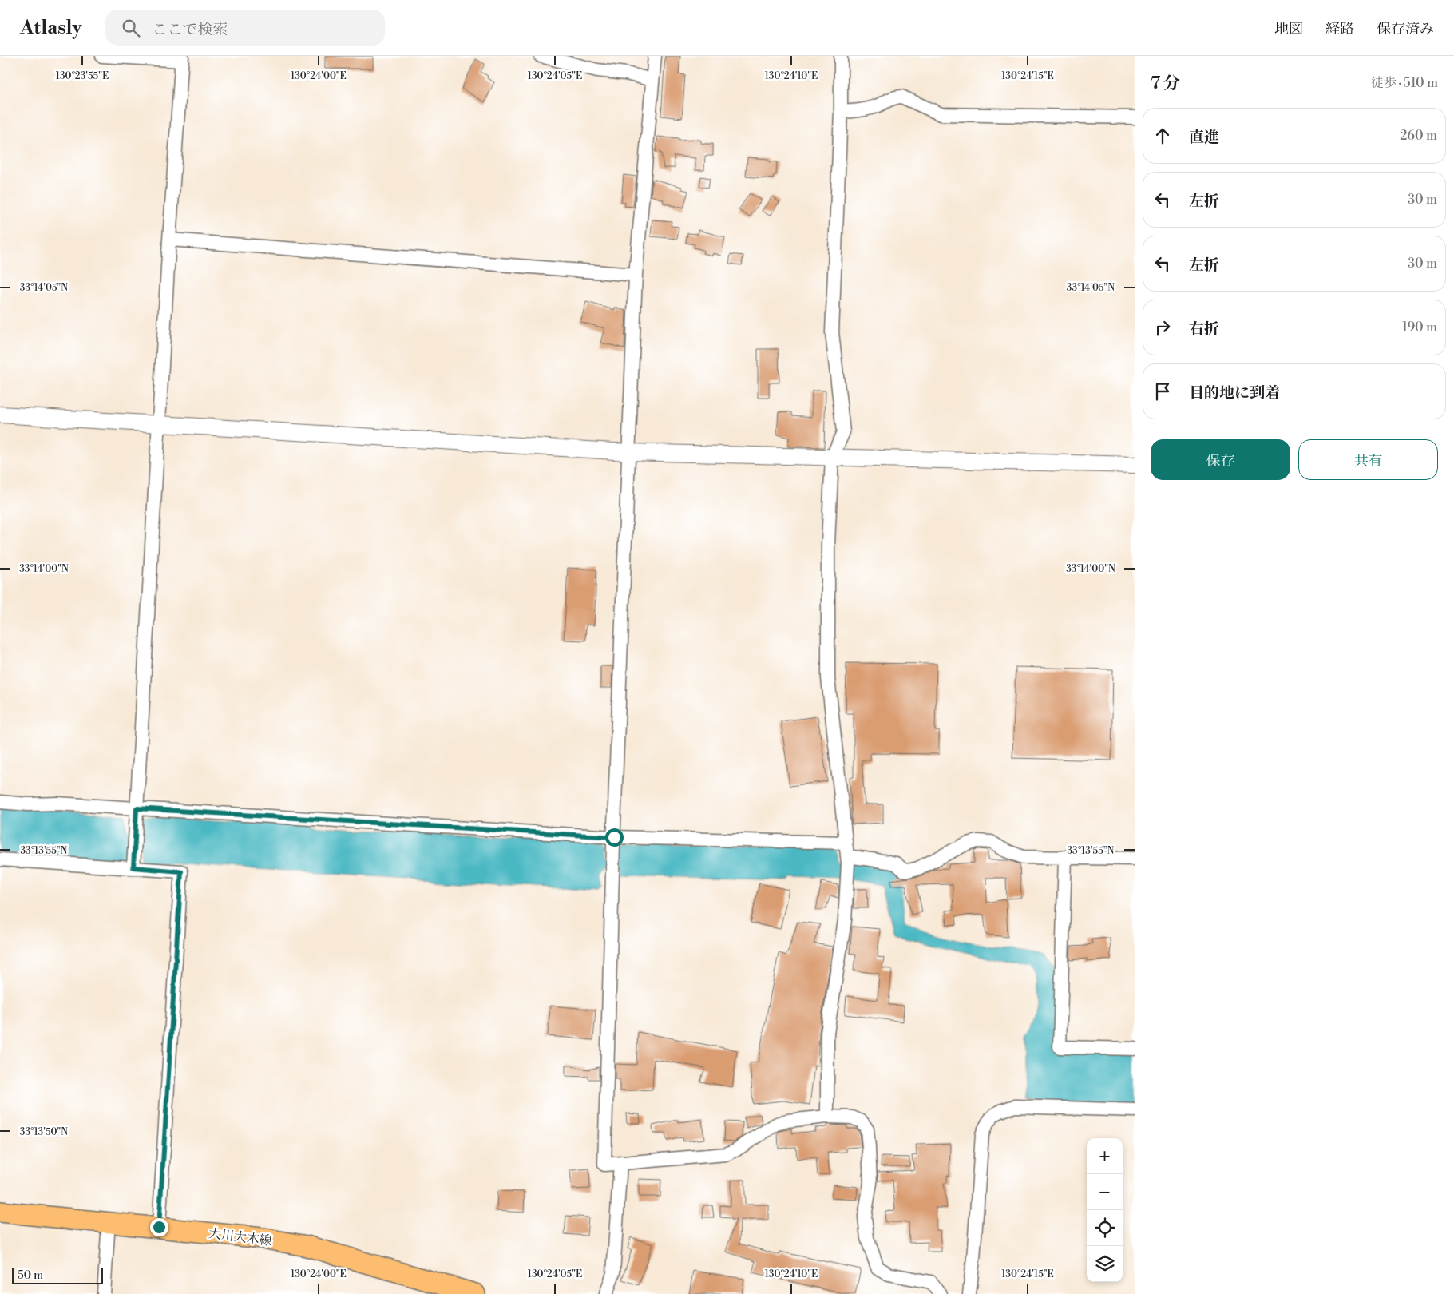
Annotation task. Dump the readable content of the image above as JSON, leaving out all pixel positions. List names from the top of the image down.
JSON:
{
  "streets": {
    "main road": ["大川大木線"]
  },
  "scale_bar": "50 m",
  "page": {
    "header": "Atlasly",
    "search": "ここで検索",
    "nav": ["地図", "経路", "保存済み"],
    "heading": ["7 分", "徒歩 · 510 m"],
    "list": [
      ["直進", "260 m"],
      ["左折", "30 m"],
      ["左折", "30 m"],
      ["右折", "190 m"],
      "目的地に到着"
    ],
    "buttons": ["保存", "共有"],
    "map_buttons": ["+", "−"],
    "scale": "50 m"
  },
  "coordinates": [
    "130°23'55\"E",
    "130°24'00\"E",
    "130°24'05\"E",
    "130°24'10\"E",
    "130°24'15\"E",
    "33°14'05\"N",
    "33°14'00\"N",
    "33°13'55\"N",
    "33°13'50\"N"
  ]
}
